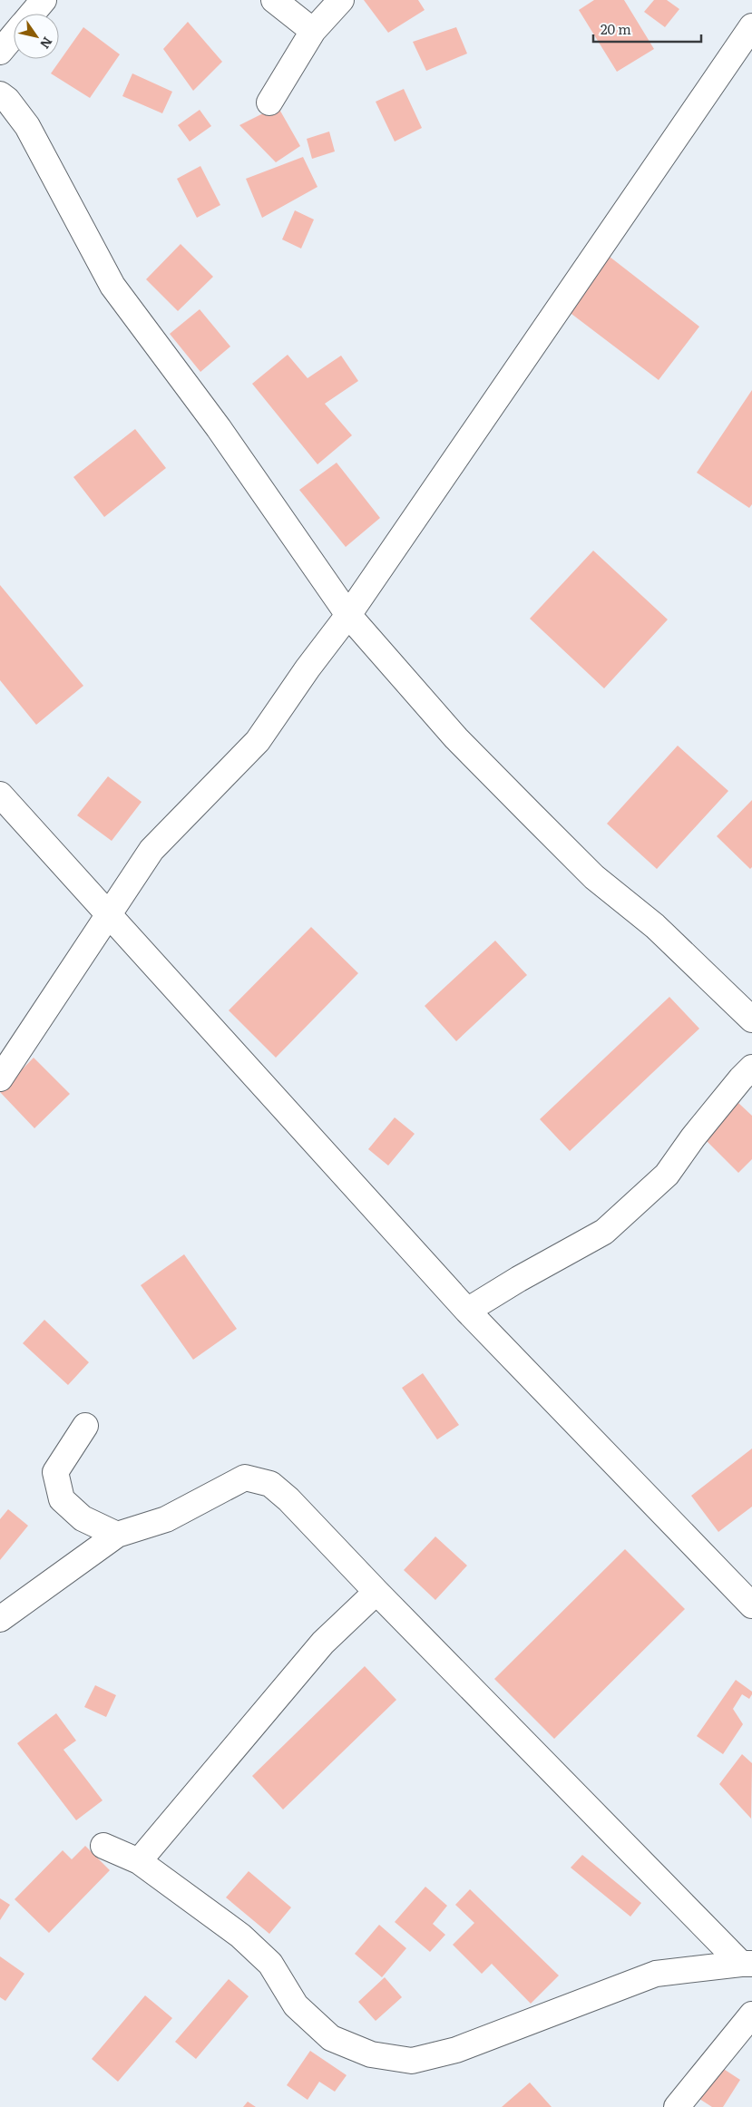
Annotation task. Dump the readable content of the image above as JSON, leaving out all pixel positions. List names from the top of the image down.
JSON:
{
  "scale_bar": "20 m",
  "north": "bottom right"
}
